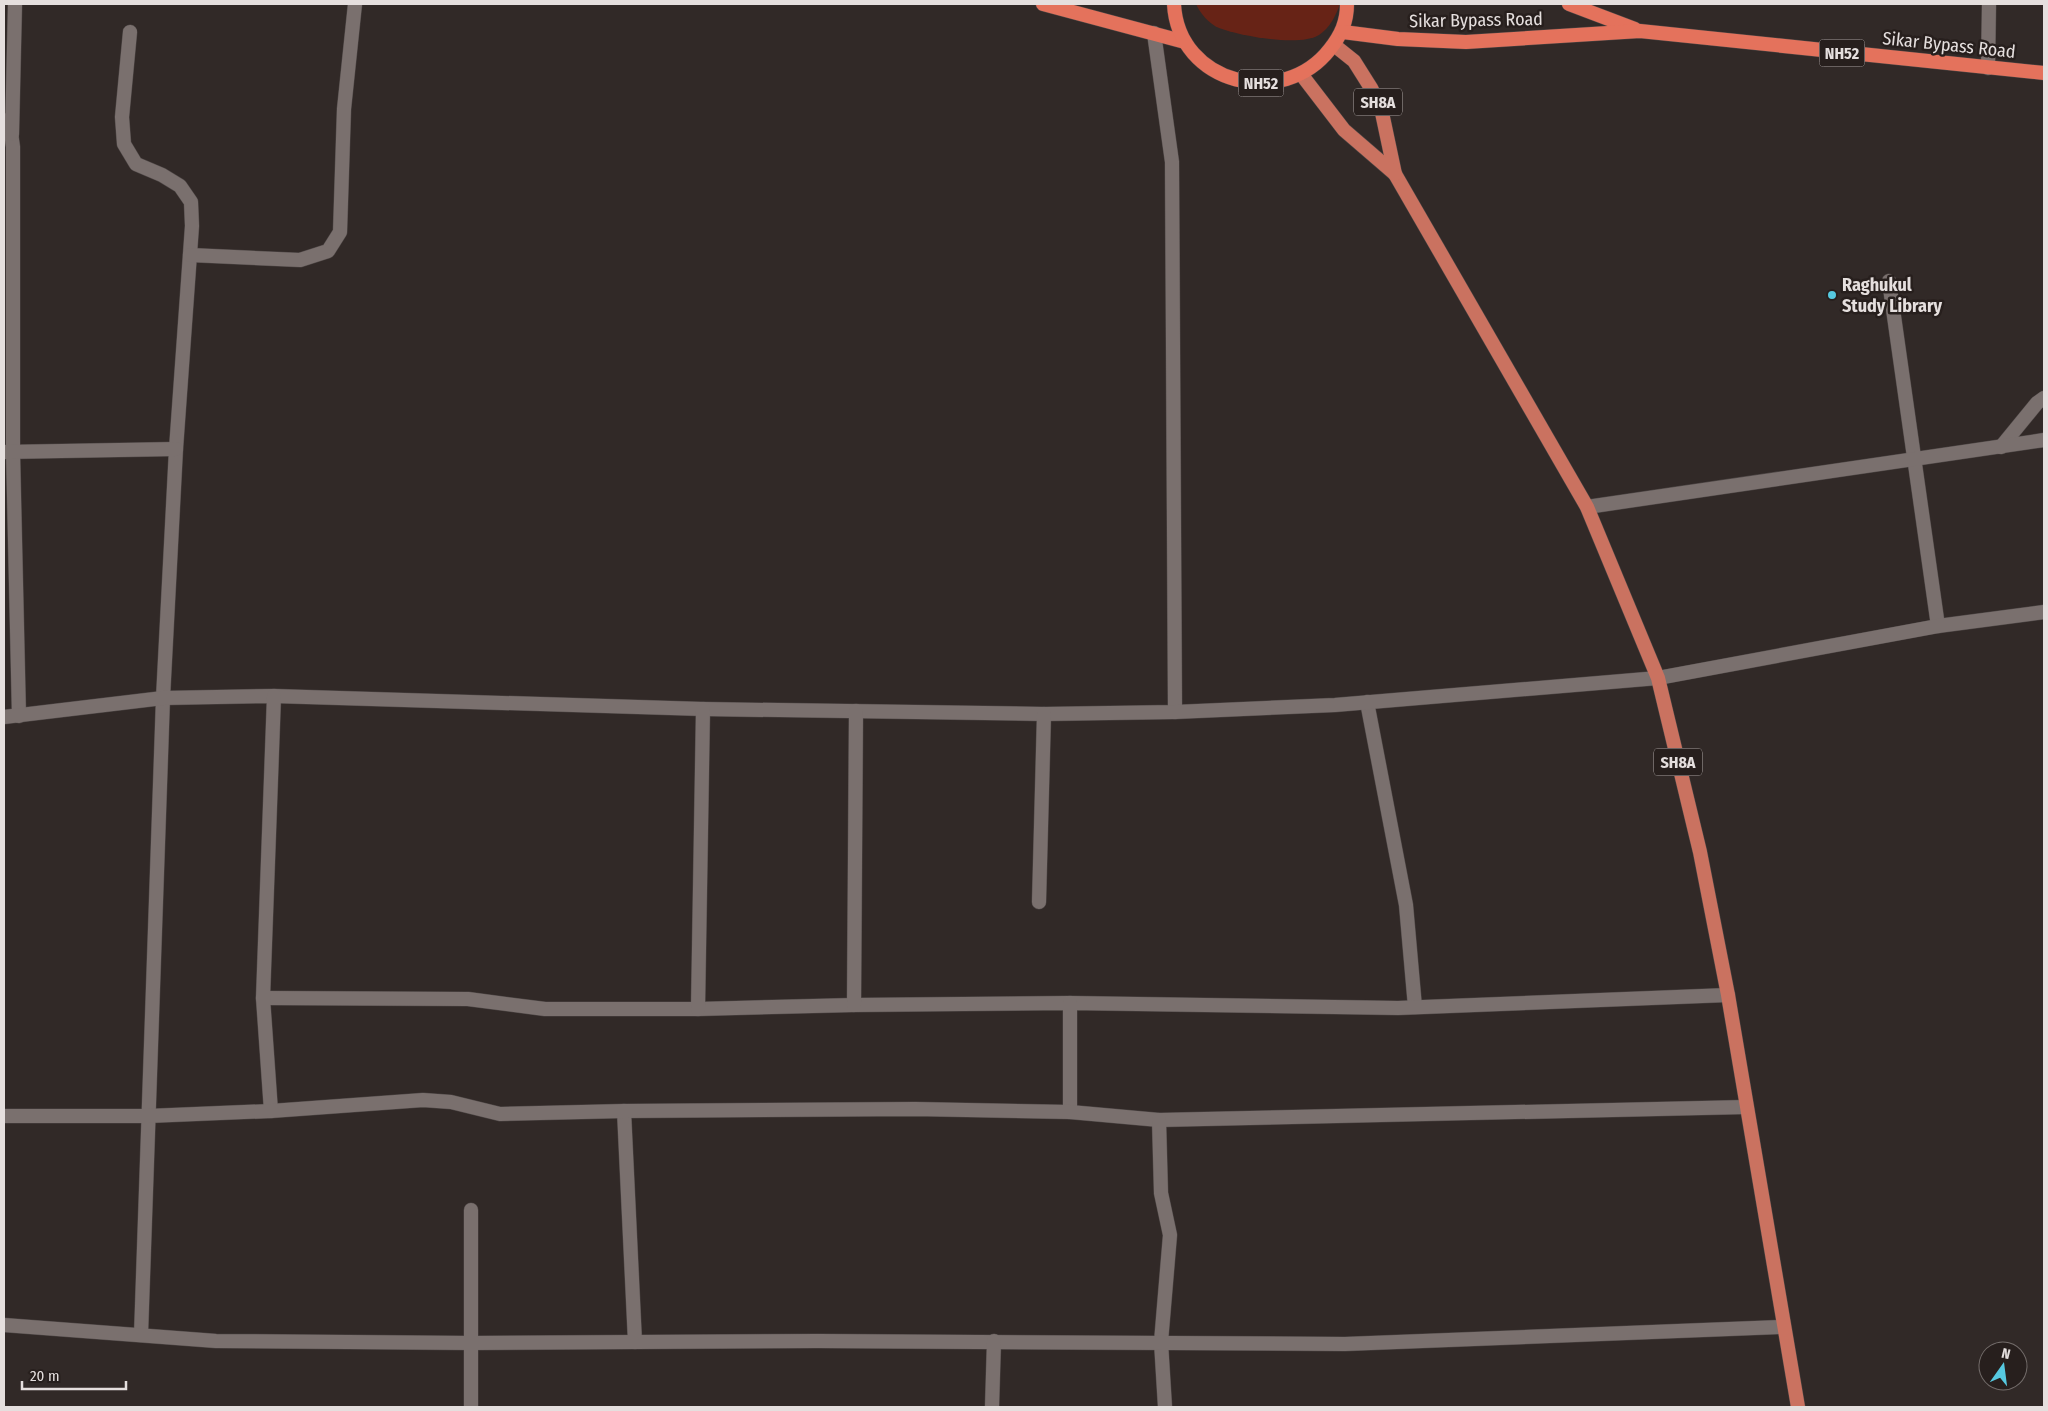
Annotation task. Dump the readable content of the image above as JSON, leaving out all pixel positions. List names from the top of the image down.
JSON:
{
  "streets": {
    "highway": ["Sikar Bypass Road", "NH52"],
    "main road": ["SH8A"]
  },
  "crossings": [
    ["Sikar Bypass Road", "NH52"],
    ["NH52", "SH8A"]
  ],
  "places": ["Raghukul Study Library"],
  "scale_bar": "20 m",
  "north": "top"
}
